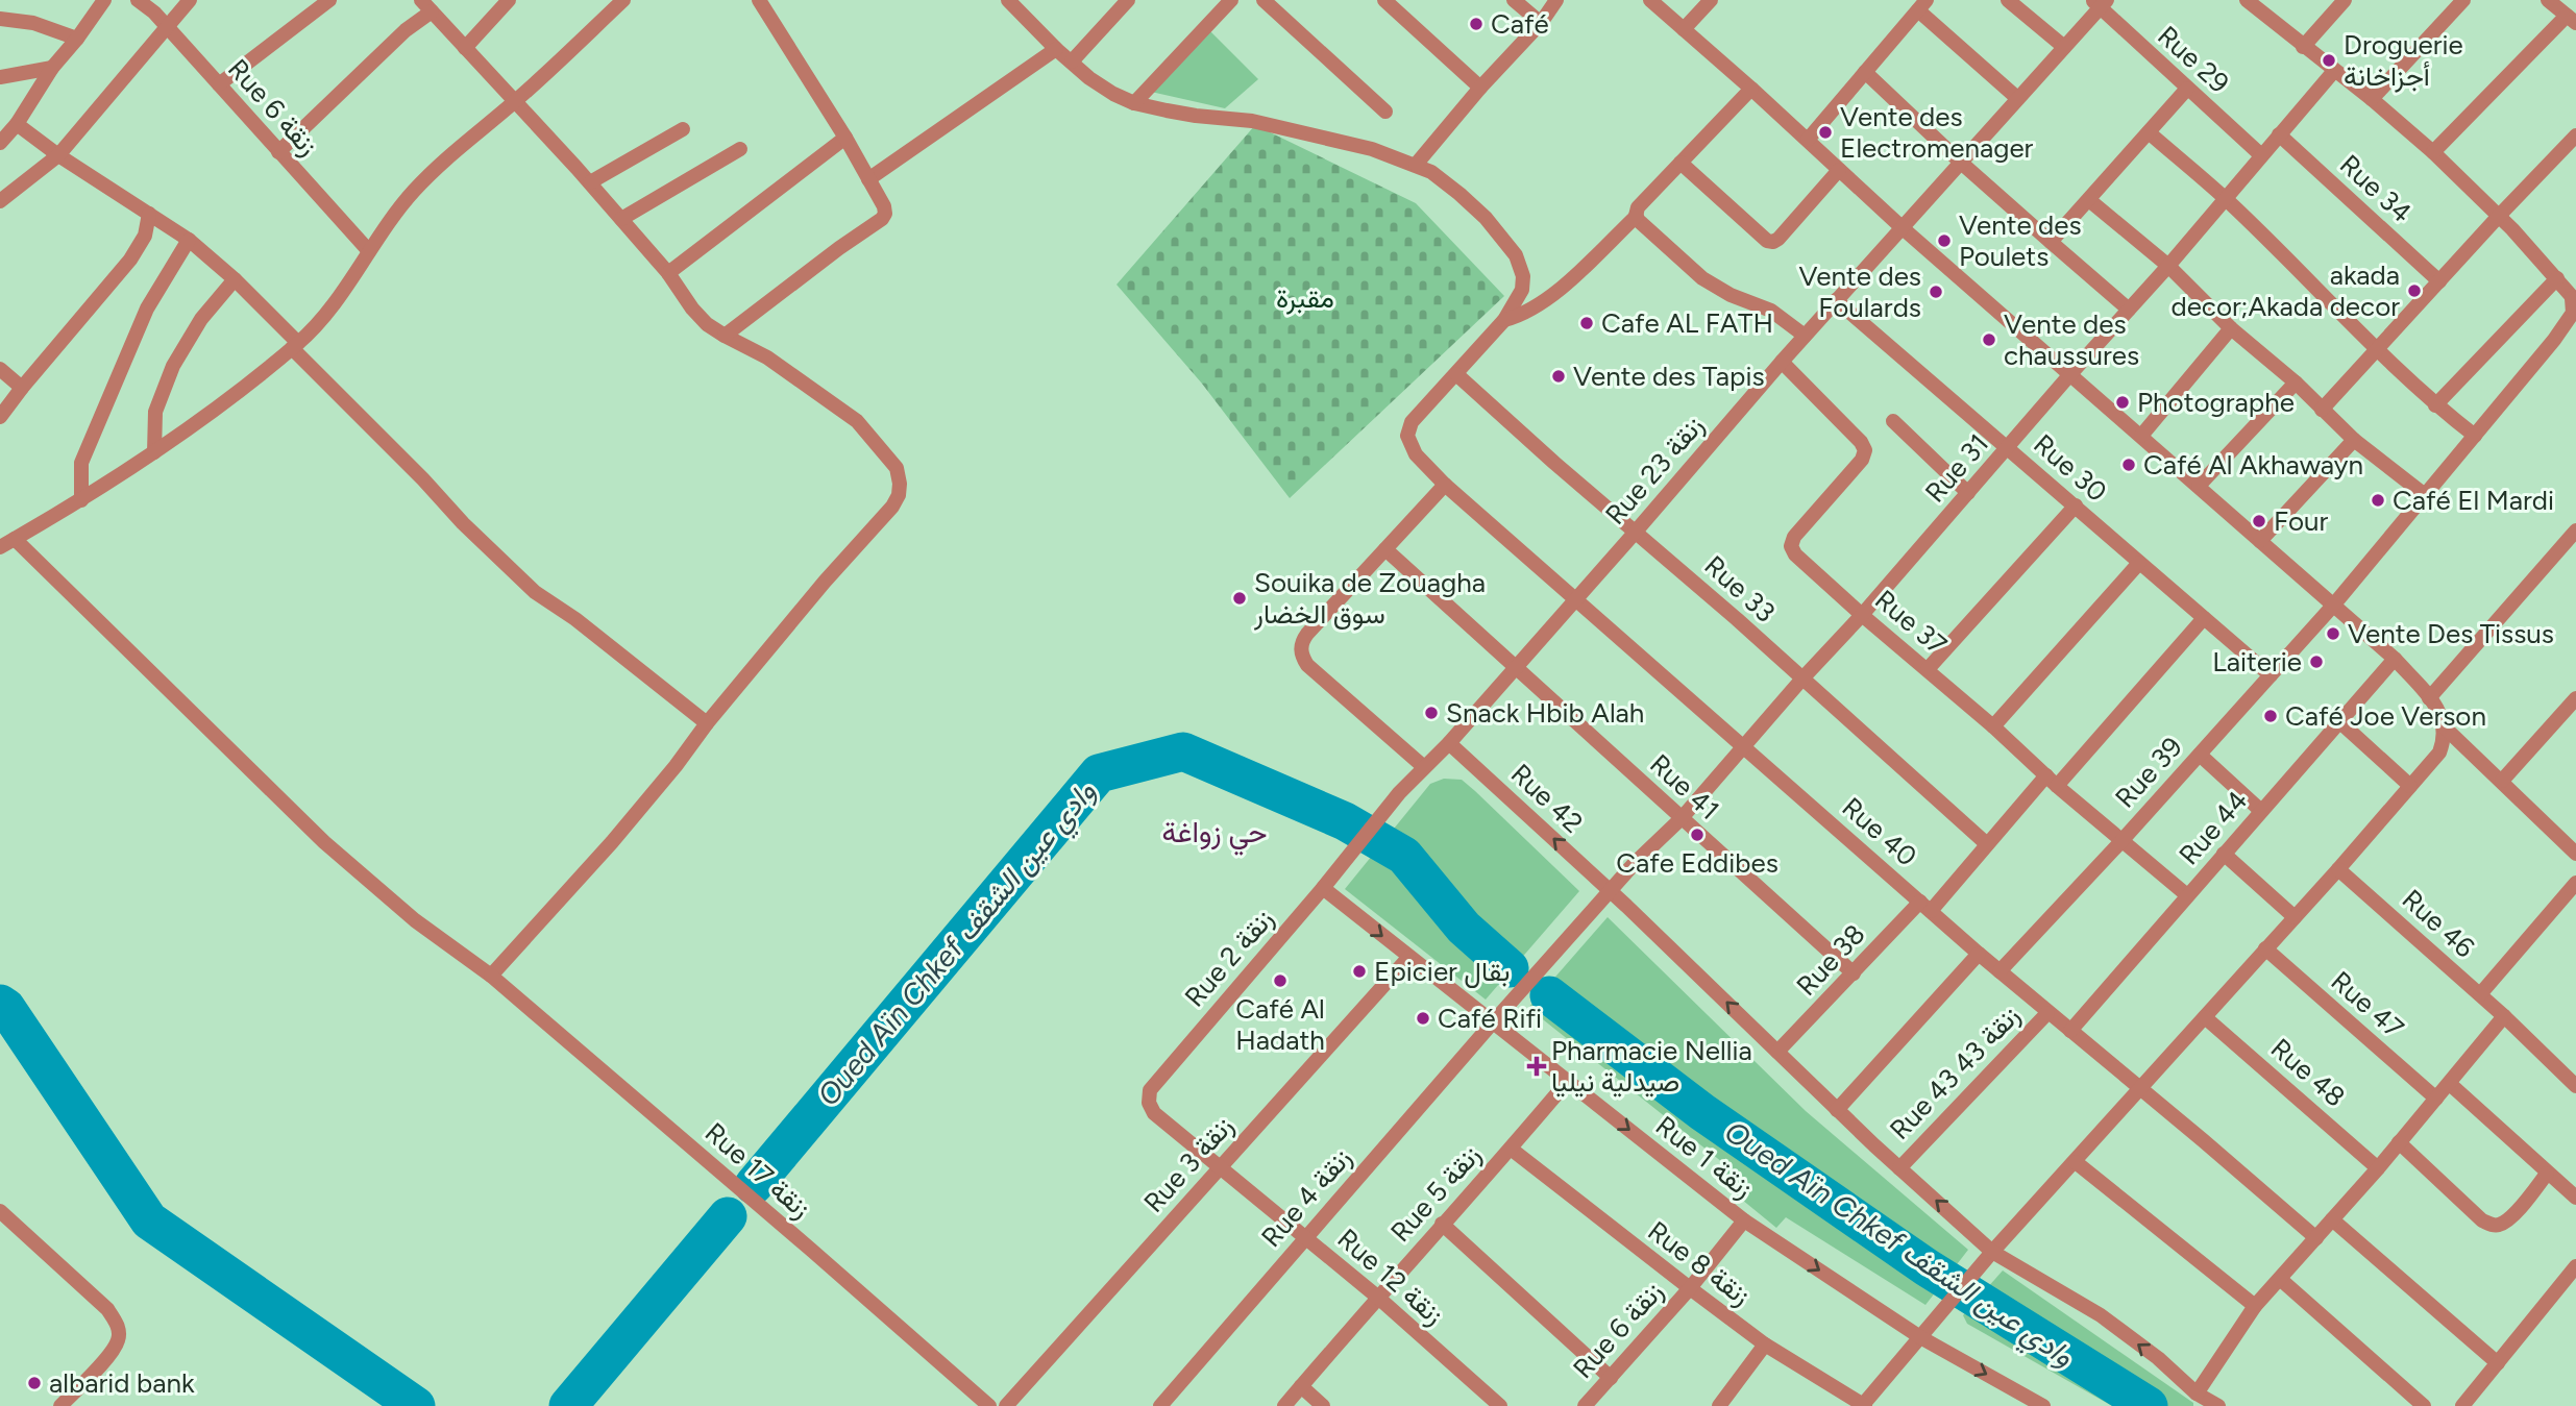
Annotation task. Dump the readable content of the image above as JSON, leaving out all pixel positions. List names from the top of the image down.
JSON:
{
  "streets": {
    "street": [
      "Rue 29",
      "Rue 6 زنقة",
      "Rue 34",
      "Rue 31",
      "Rue 30",
      "Rue 23 زنقة",
      "Rue 33",
      "Rue 37",
      "Rue 39",
      "Rue 41",
      "Rue 42",
      "Rue 44",
      "Rue 40",
      "Rue 46",
      "Rue 2 زنقة",
      "Rue 38",
      "Rue 47",
      "Rue 43 زنقة 43",
      "Rue 48",
      "Rue 1 زنقة",
      "Rue 3 زنقة",
      "Rue 17 زنقة",
      "Rue 5 زنقة",
      "Rue 4 زنقة",
      "Rue 8 زنقة",
      "Rue 12 زنقة"
    ]
  },
  "crossings": [
    ["Rue 29", "Rue 31"],
    ["Rue 29", "Rue 23 زنقة"],
    ["Rue 6 زنقة", "Rue 1 زنقة"],
    ["Rue 6 زنقة", "Rue 8 زنقة"],
    ["Rue 34", "Rue 31"],
    ["Rue 31", "Rue 30"],
    ["Rue 31", "Rue 33"],
    ["Rue 31", "Rue 37"],
    ["Rue 31", "Rue 41"],
    ["Rue 31", "Rue 42"],
    ["Rue 31", "Rue 40"],
    ["Rue 31", "Rue 4 زنقة"],
    ["Rue 30", "Rue 23 زنقة"],
    ["Rue 30", "Rue 39"],
    ["Rue 30", "Rue 38"],
    ["Rue 23 زنقة", "Rue 33"],
    ["Rue 23 زنقة", "Rue 37"],
    ["Rue 23 زنقة", "Rue 41"],
    ["Rue 23 زنقة", "Rue 42"],
    ["Rue 23 زنقة", "Rue 40"],
    ["Rue 23 زنقة", "Rue 2 زنقة"],
    ["Rue 33", "Rue 40"],
    ["Rue 33", "Rue 38"],
    ["Rue 37", "Rue 39"],
    ["Rue 37", "Rue 44"],
    ["Rue 37", "Rue 38"],
    ["Rue 39", "Rue 40"],
    ["Rue 41", "Rue 38"],
    ["Rue 42", "Rue 38"],
    ["Rue 42", "Rue 43 زنقة 43"],
    ["Rue 42", "Rue 4 زنقة"],
    ["Rue 44", "Rue 40"],
    ["Rue 40", "Rue 38"],
    ["Rue 40", "Rue 43 زنقة 43"],
    ["Rue 2 زنقة", "Rue 1 زنقة"],
    ["Rue 2 زنقة", "Rue 12 زنقة"],
    ["Rue 1 زنقة", "Rue 3 زنقة"],
    ["Rue 1 زنقة", "Rue 5 زنقة"],
    ["Rue 1 زنقة", "Rue 4 زنقة"],
    ["Rue 3 زنقة", "Rue 12 زنقة"],
    ["Rue 5 زنقة", "Rue 8 زنقة"],
    ["Rue 5 زنقة", "Rue 12 زنقة"],
    ["Rue 4 زنقة", "Rue 12 زنقة"]
  ],
  "one_way": ["Rue 42", "Rue 1 زنقة"],
  "districts": ["حي زواغة"],
  "water": ["Oued Aïn Chkef وادي عين الشقف"],
  "parks": ["مقبرة"],
  "places": {
    "other": [
      "Café",
      "Droguerie أجزاخانة",
      "Vente des Electromenager",
      "Vente des Poulets",
      "akada decor;Akada decor",
      "Vente des Foulards",
      "Cafe AL FATH",
      "Vente des chaussures",
      "Vente des Tapis",
      "Photographe",
      "Café Al Akhawayn",
      "Café El Mardi",
      "Four",
      "Souika de Zouagha سوق الخضار",
      "Vente Des Tissus",
      "Laiterie",
      "Snack Hbib Alah",
      "Café Joe Verson",
      "Cafe Eddibes",
      "Epicier بقال",
      "Café Al Hadath",
      "Café Rifi",
      "albarid bank"
    ],
    "health": ["Pharmacie Nellia صيدلية نيليا"]
  }
}
